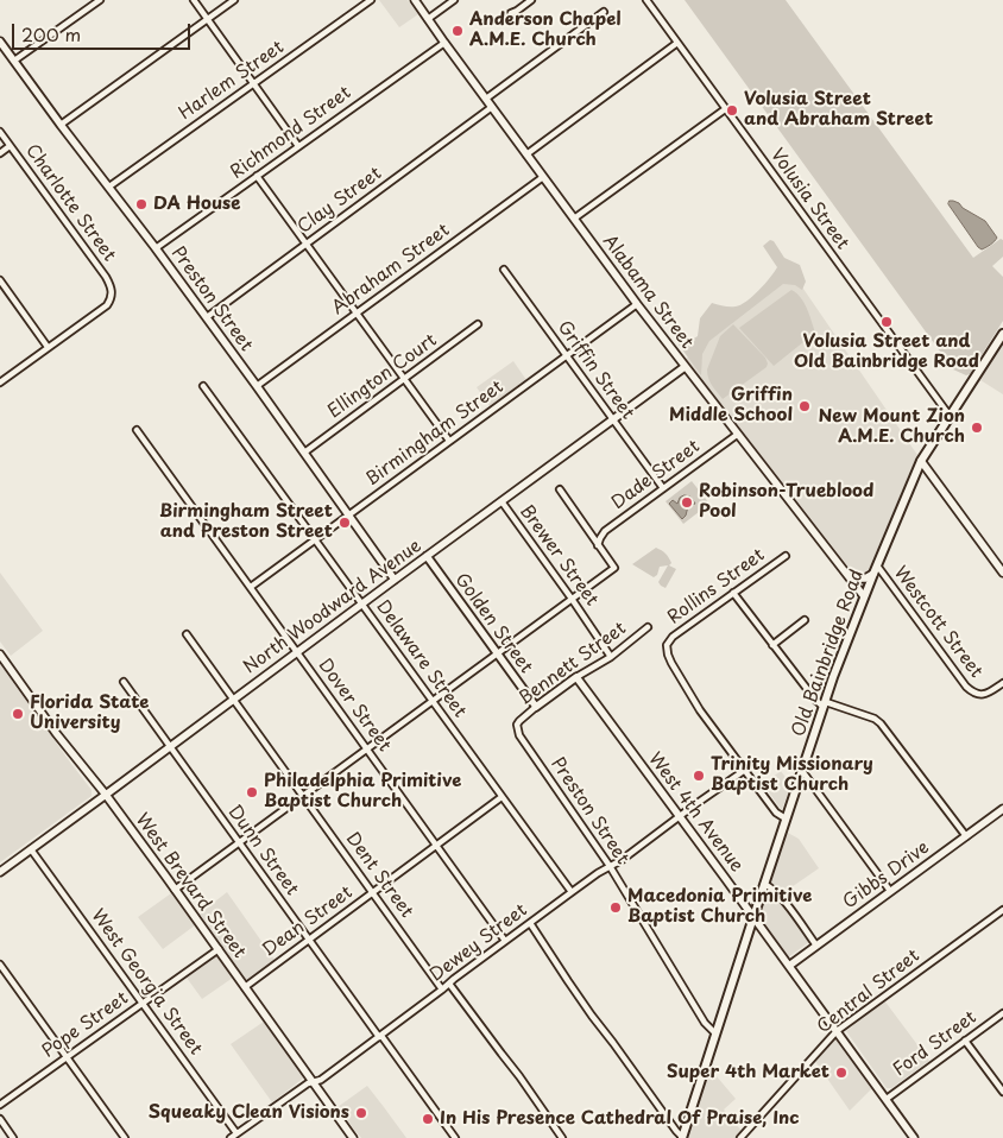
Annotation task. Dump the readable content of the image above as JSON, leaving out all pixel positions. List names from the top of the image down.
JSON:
{
  "streets": {
    "main road": ["Old Bainbridge Road"],
    "street": [
      "Harlem Street",
      "Richmond Street",
      "Volusia Street",
      "Clay Street",
      "Charlotte Street",
      "Abraham Street",
      "Alabama Street",
      "Preston Street",
      "Griffin Street",
      "Ellington Court",
      "Birmingham Street",
      "Dade Street",
      "Brewer Street",
      "Rollins Street",
      "North Woodward Avenue",
      "Westcott Street",
      "Golden Street",
      "Delaware Street",
      "Bennett Street",
      "Dover Street",
      "West 4th Avenue",
      "Dunn Street",
      "Dent Street",
      "Gibbs Drive",
      "West Brevard Street",
      "Dean Street",
      "Dewey Street",
      "West Georgia Street",
      "Central Street",
      "Pope Street",
      "Ford Street"
    ]
  },
  "crossings": [
    ["Harlem Street", "Preston Street"],
    ["Richmond Street", "Alabama Street"],
    ["Richmond Street", "Preston Street"],
    ["Volusia Street", "Old Bainbridge Road"],
    ["Clay Street", "Alabama Street"],
    ["Clay Street", "Preston Street"],
    ["Abraham Street", "Alabama Street"],
    ["Abraham Street", "Preston Street"],
    ["Alabama Street", "Birmingham Street"],
    ["Alabama Street", "Dade Street"],
    ["Alabama Street", "North Woodward Avenue"],
    ["Alabama Street", "Old Bainbridge Road"],
    ["Preston Street", "Ellington Court"],
    ["Preston Street", "Birmingham Street"],
    ["Preston Street", "North Woodward Avenue"],
    ["Preston Street", "Old Bainbridge Road"],
    ["Preston Street", "Bennett Street"],
    ["Preston Street", "Dewey Street"],
    ["Griffin Street", "Birmingham Street"],
    ["Griffin Street", "Dade Street"],
    ["Griffin Street", "North Woodward Avenue"],
    ["Birmingham Street", "Delaware Street"],
    ["Birmingham Street", "Dover Street"],
    ["Brewer Street", "North Woodward Avenue"],
    ["Brewer Street", "Bennett Street"],
    ["Rollins Street", "Old Bainbridge Road"],
    ["Rollins Street", "Dewey Street"],
    ["North Woodward Avenue", "Golden Street"],
    ["North Woodward Avenue", "Delaware Street"],
    ["North Woodward Avenue", "Dover Street"],
    ["North Woodward Avenue", "Dunn Street"],
    ["North Woodward Avenue", "Dent Street"],
    ["North Woodward Avenue", "West Brevard Street"],
    ["North Woodward Avenue", "West Georgia Street"],
    ["Westcott Street", "Old Bainbridge Road"],
    ["Golden Street", "Bennett Street"],
    ["Old Bainbridge Road", "West 4th Avenue"],
    ["Delaware Street", "Dean Street"],
    ["Delaware Street", "Dewey Street"],
    ["Bennett Street", "West 4th Avenue"],
    ["Dover Street", "Dean Street"],
    ["Dover Street", "Dewey Street"],
    ["West 4th Avenue", "Gibbs Drive"],
    ["West 4th Avenue", "Dewey Street"],
    ["West 4th Avenue", "Central Street"],
    ["West 4th Avenue", "Ford Street"],
    ["Dunn Street", "Dean Street"],
    ["Dunn Street", "Dewey Street"],
    ["Dent Street", "Dean Street"],
    ["Dent Street", "Dewey Street"],
    ["West Brevard Street", "Dean Street"],
    ["West Brevard Street", "Dewey Street"],
    ["West Brevard Street", "Pope Street"],
    ["Dewey Street", "West Georgia Street"],
    ["West Georgia Street", "Pope Street"]
  ],
  "places": [
    "Anderson Chapel A.M.E. Church",
    "Volusia Street and Abraham Street",
    "DA House",
    "Volusia Street and Old Bainbridge Road",
    "Griffin Middle School",
    "New Mount Zion A.M.E. Church",
    "Robinson-Trueblood Pool",
    "Birmingham Street and Preston Street",
    "Florida State University",
    "Trinity Missionary Baptist Church",
    "Philadelphia Primitive Baptist Church",
    "Macedonia Primitive Baptist Church",
    "Super 4th Market",
    "Squeaky Clean Visions",
    "In His Presence Cathedral Of Praise, Inc"
  ],
  "scale_bar": "200 m"
}
